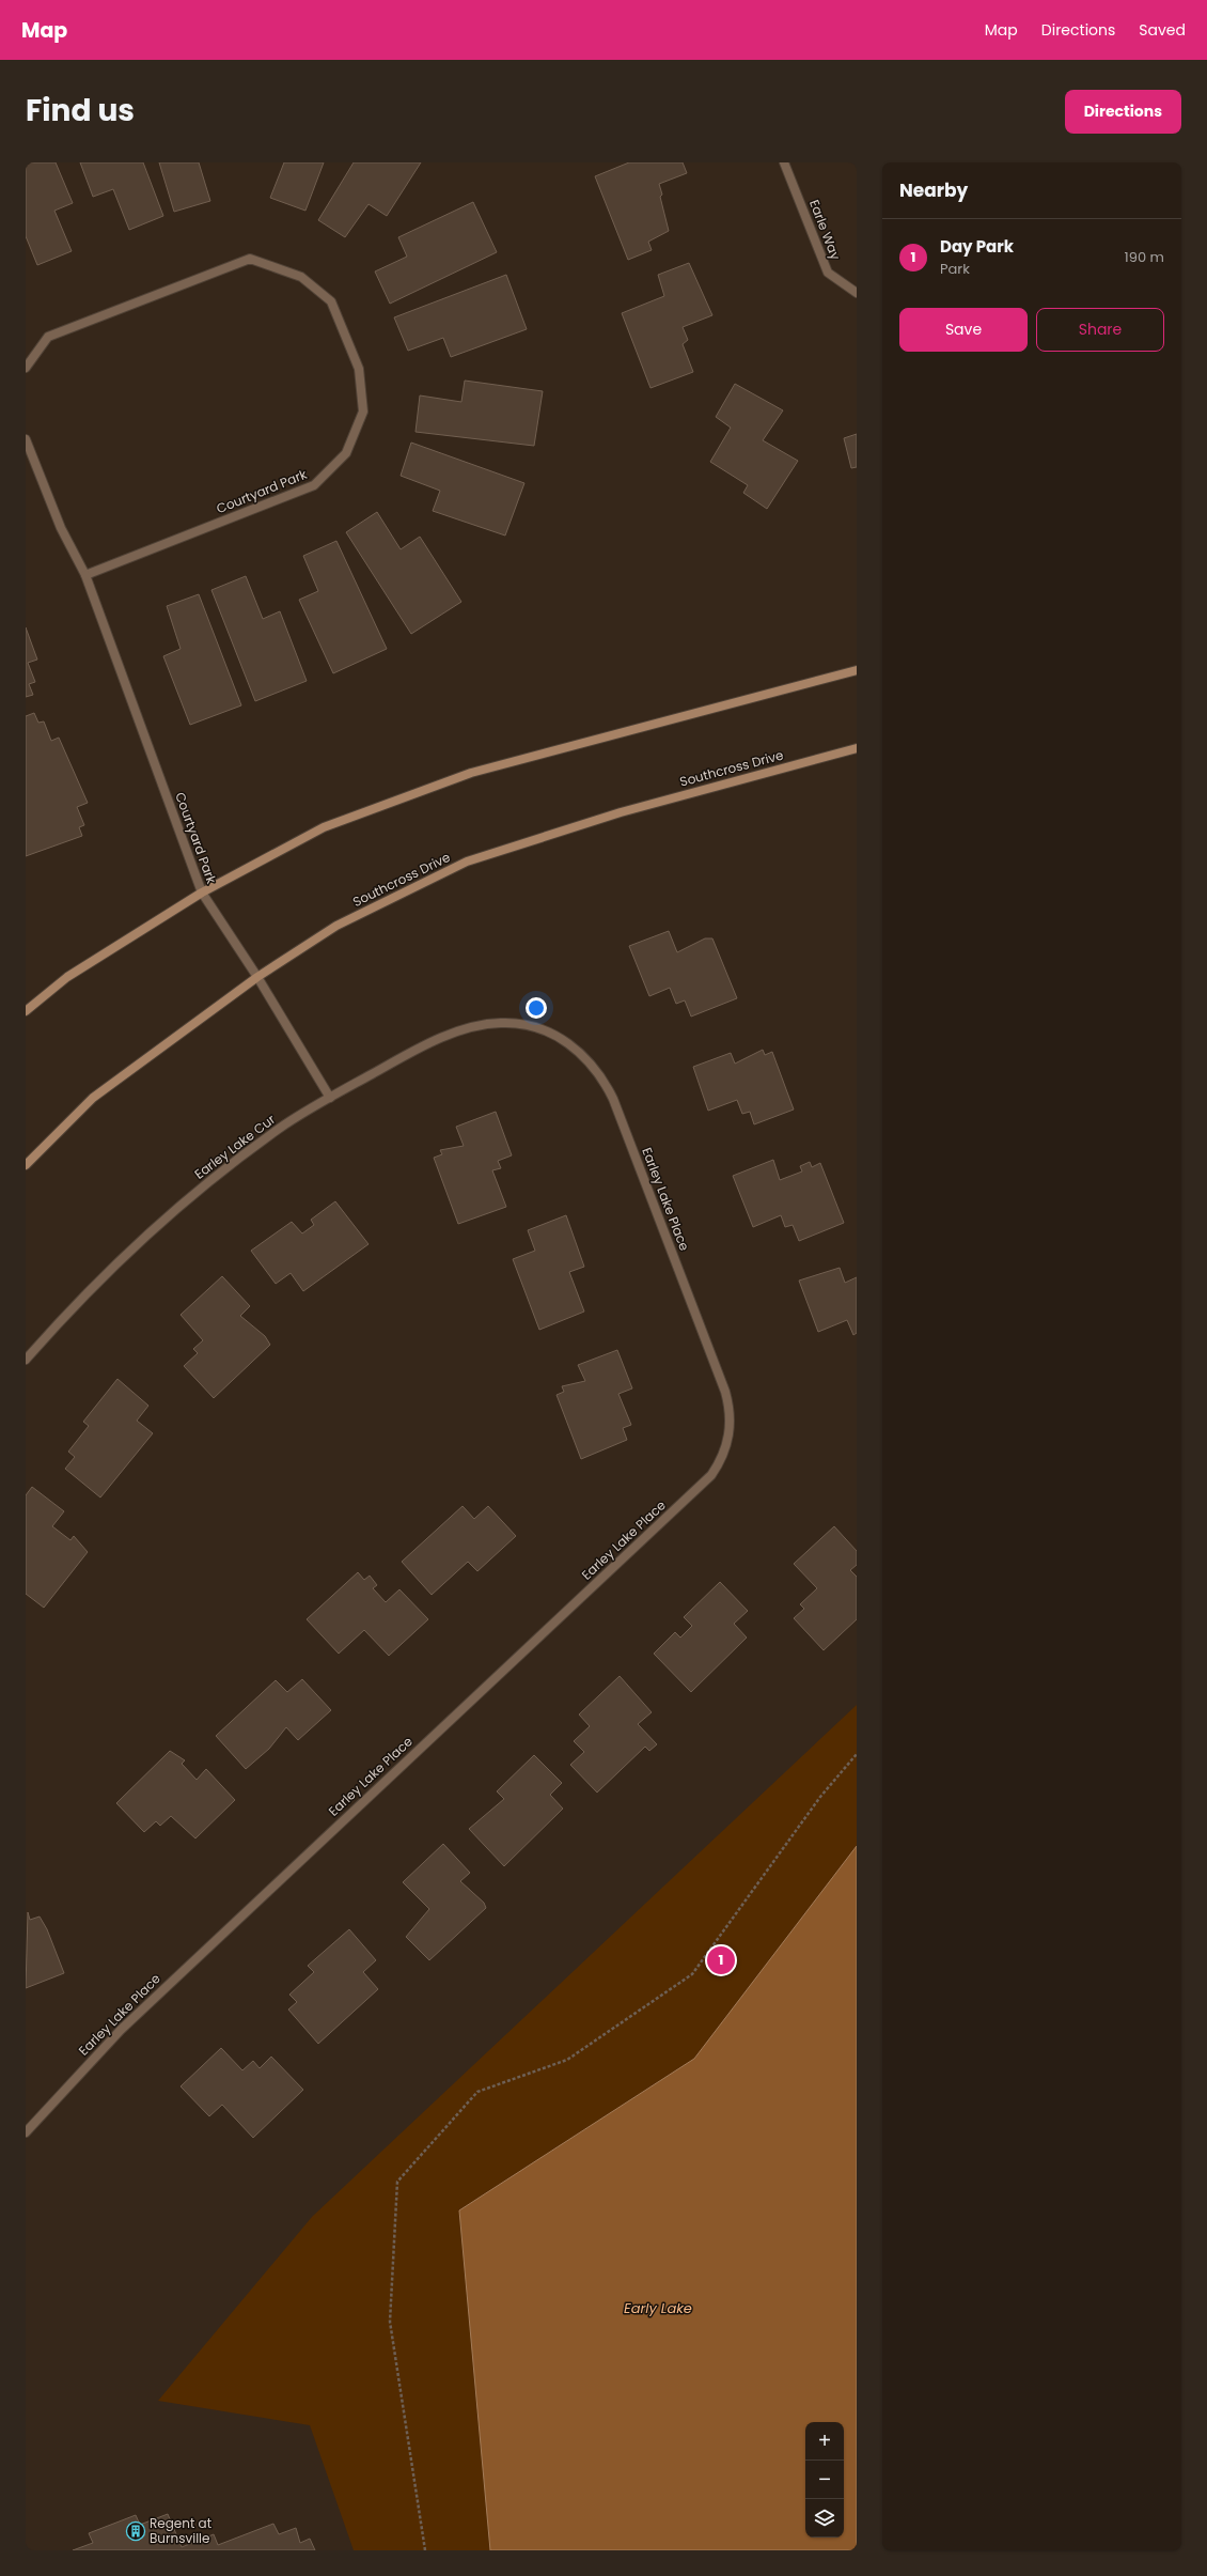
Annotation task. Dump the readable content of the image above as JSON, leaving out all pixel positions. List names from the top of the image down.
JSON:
{
  "streets": {
    "street": [
      "Earle Way",
      "Courtyard Park",
      "Southcross Drive",
      "Earley Lake Cur",
      "Earley Lake Place"
    ]
  },
  "crossings": [
    ["Courtyard Park", "Southcross Drive"],
    ["Earley Lake Cur", "Earley Lake Place"]
  ],
  "water": ["Early Lake"],
  "places": {
    "building": ["Regent at Burnsville"]
  },
  "page": {
    "header": "Map",
    "nav": ["Map", "Directions", "Saved"],
    "title": "Find us",
    "buttons": [
      "Directions",
      ["Save", "Share"]
    ],
    "heading": "Nearby",
    "list": [
      {
        "mark": "1",
        "name": "Day Park",
        "note": "Park",
        "value": "190 m"
      }
    ],
    "pins": "1",
    "map_buttons": ["+", "−"]
  }
}
